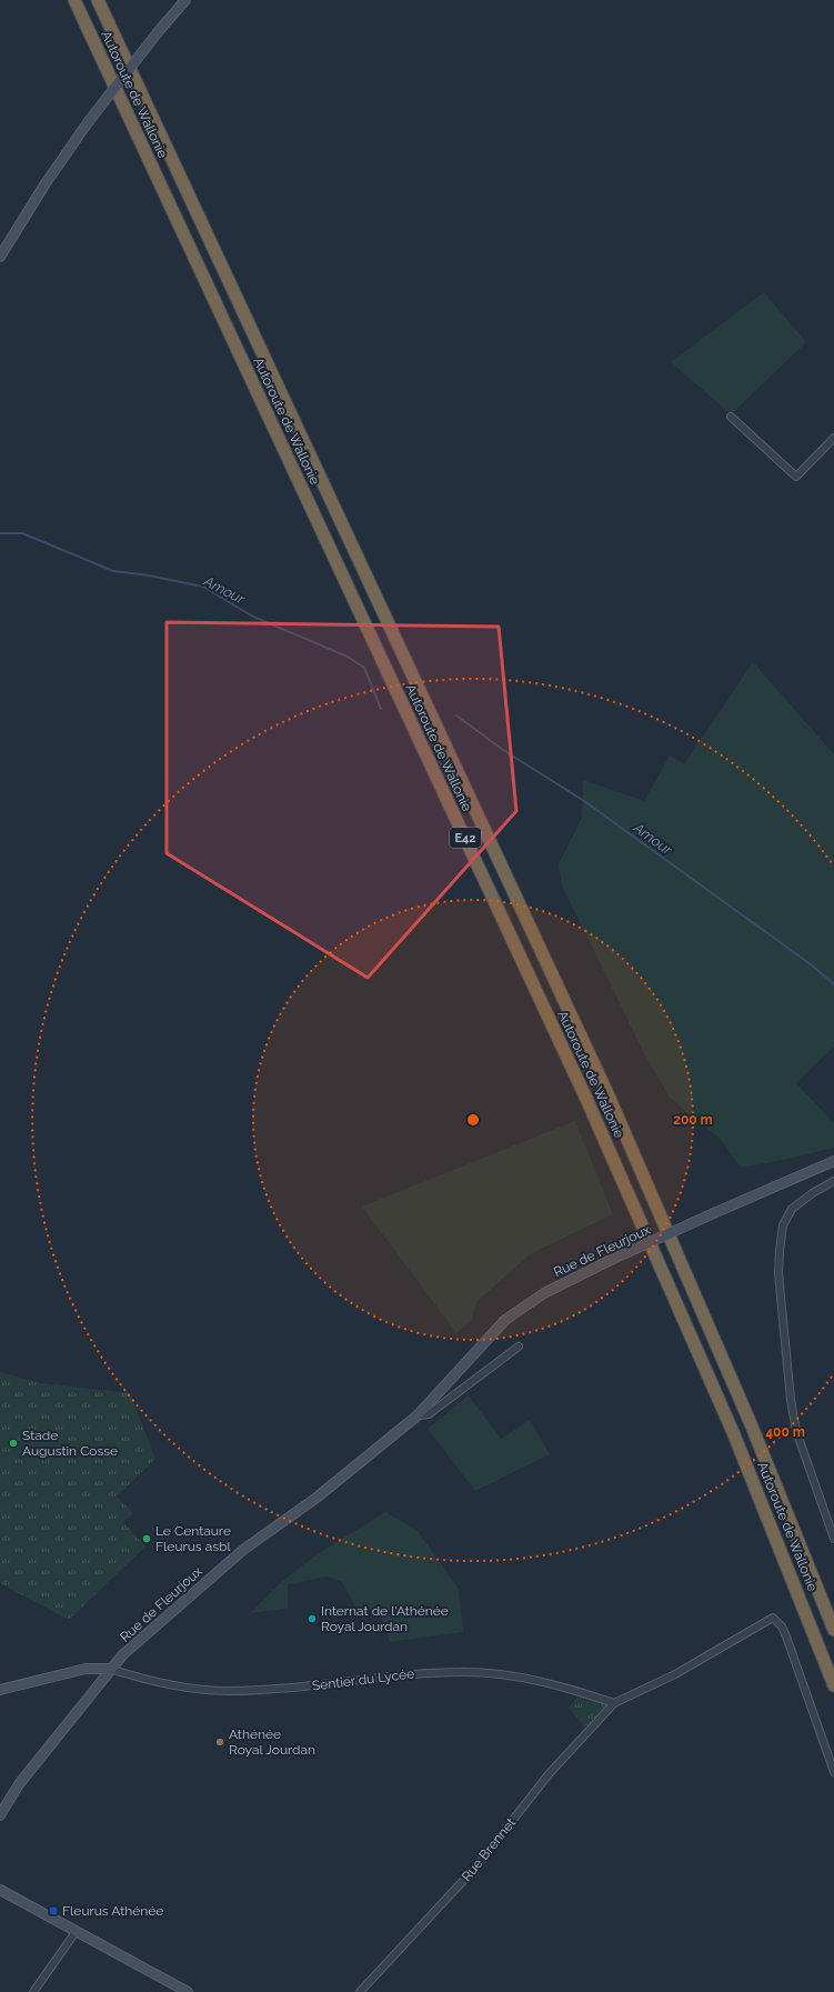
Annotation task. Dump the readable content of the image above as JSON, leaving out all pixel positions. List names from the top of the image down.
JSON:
{
  "streets": {
    "highway": ["Autoroute de Wallonie", "E42"],
    "street": ["Rue de Fleurjoux", "Sentier du Lycée", "Rue Brennet"]
  },
  "crossings": [
    ["Rue de Fleurjoux", "Sentier du Lycée"],
    ["Sentier du Lycée", "Rue Brennet"]
  ],
  "water": ["Amour"],
  "places": {
    "other": [
      "Stade Augustin Cosse",
      "Le Centaure Fleurus asbl",
      "Internat de l'Athénée Royal Jourdan",
      "Athénée Royal Jourdan"
    ],
    "transit": ["Fleurus Athénée"]
  },
  "rings": ["200 m", "400 m"]
}
